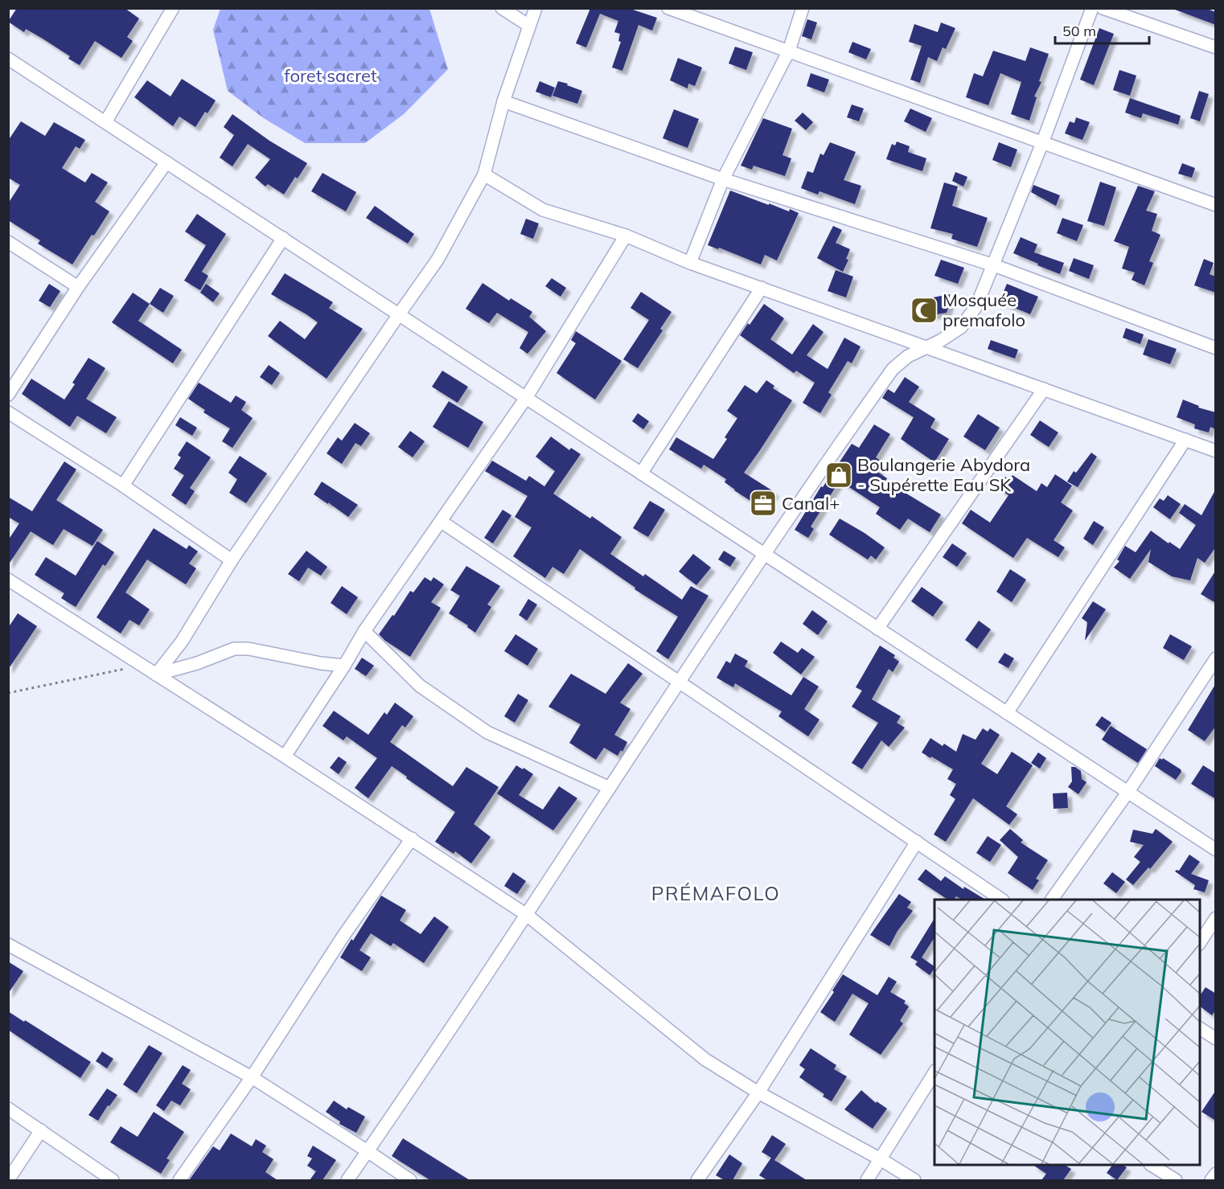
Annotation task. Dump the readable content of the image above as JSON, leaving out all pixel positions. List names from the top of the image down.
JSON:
{
  "districts": ["PRÉMAFOLO"],
  "parks": ["foret sacret"],
  "places": {
    "mosque": ["Mosquée premafolo"],
    "shop": ["Boulangerie Abydora - Supérette Eau SK"],
    "office": ["Canal+"]
  },
  "scale_bar": "50 m"
}
